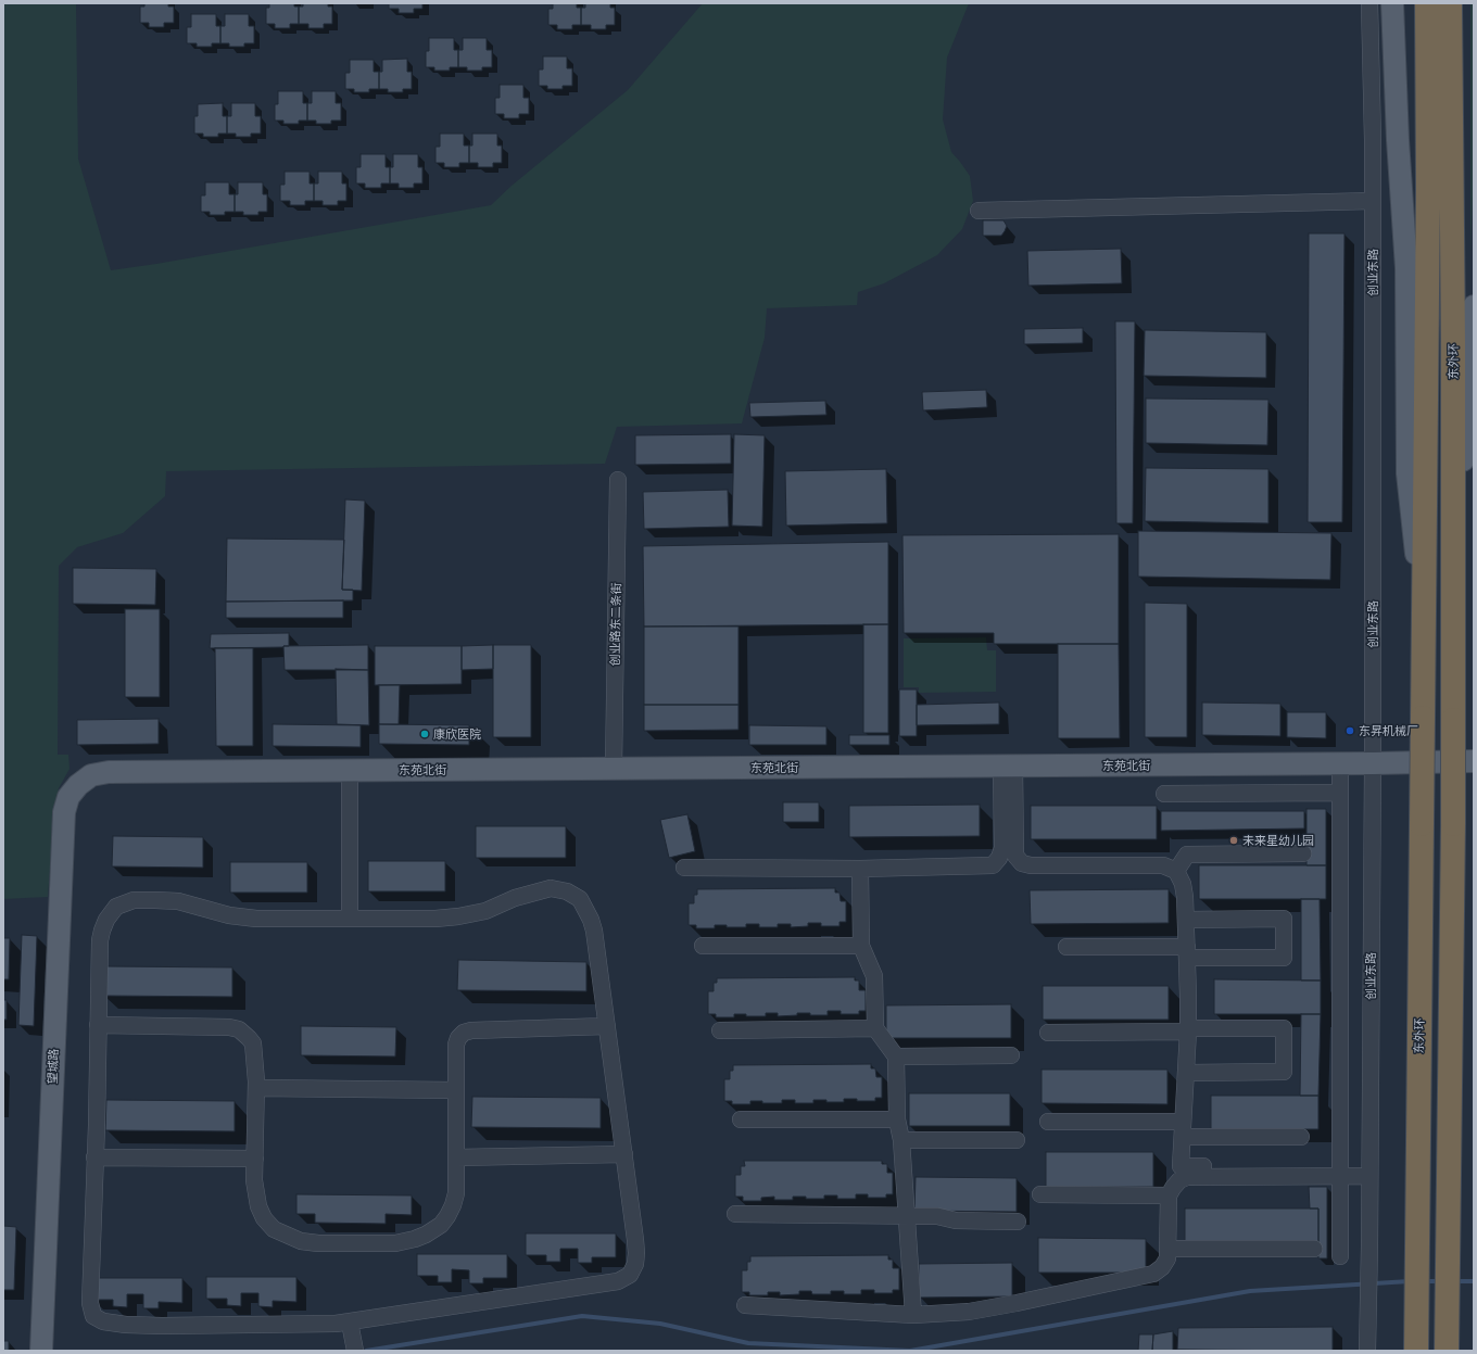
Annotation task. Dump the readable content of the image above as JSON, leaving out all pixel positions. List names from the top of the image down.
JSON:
{
  "streets": {
    "highway": ["东外环"],
    "main road": ["东苑北街", "望城路"],
    "street": ["创业东路", "创业路东二条街"]
  },
  "crossings": [
    ["创业东路", "东苑北街"],
    ["创业路东二条街", "东苑北街"],
    ["东苑北街", "望城路"]
  ],
  "places": ["东昇机械厂", "康欣医院", "未来星幼儿园"]
}
